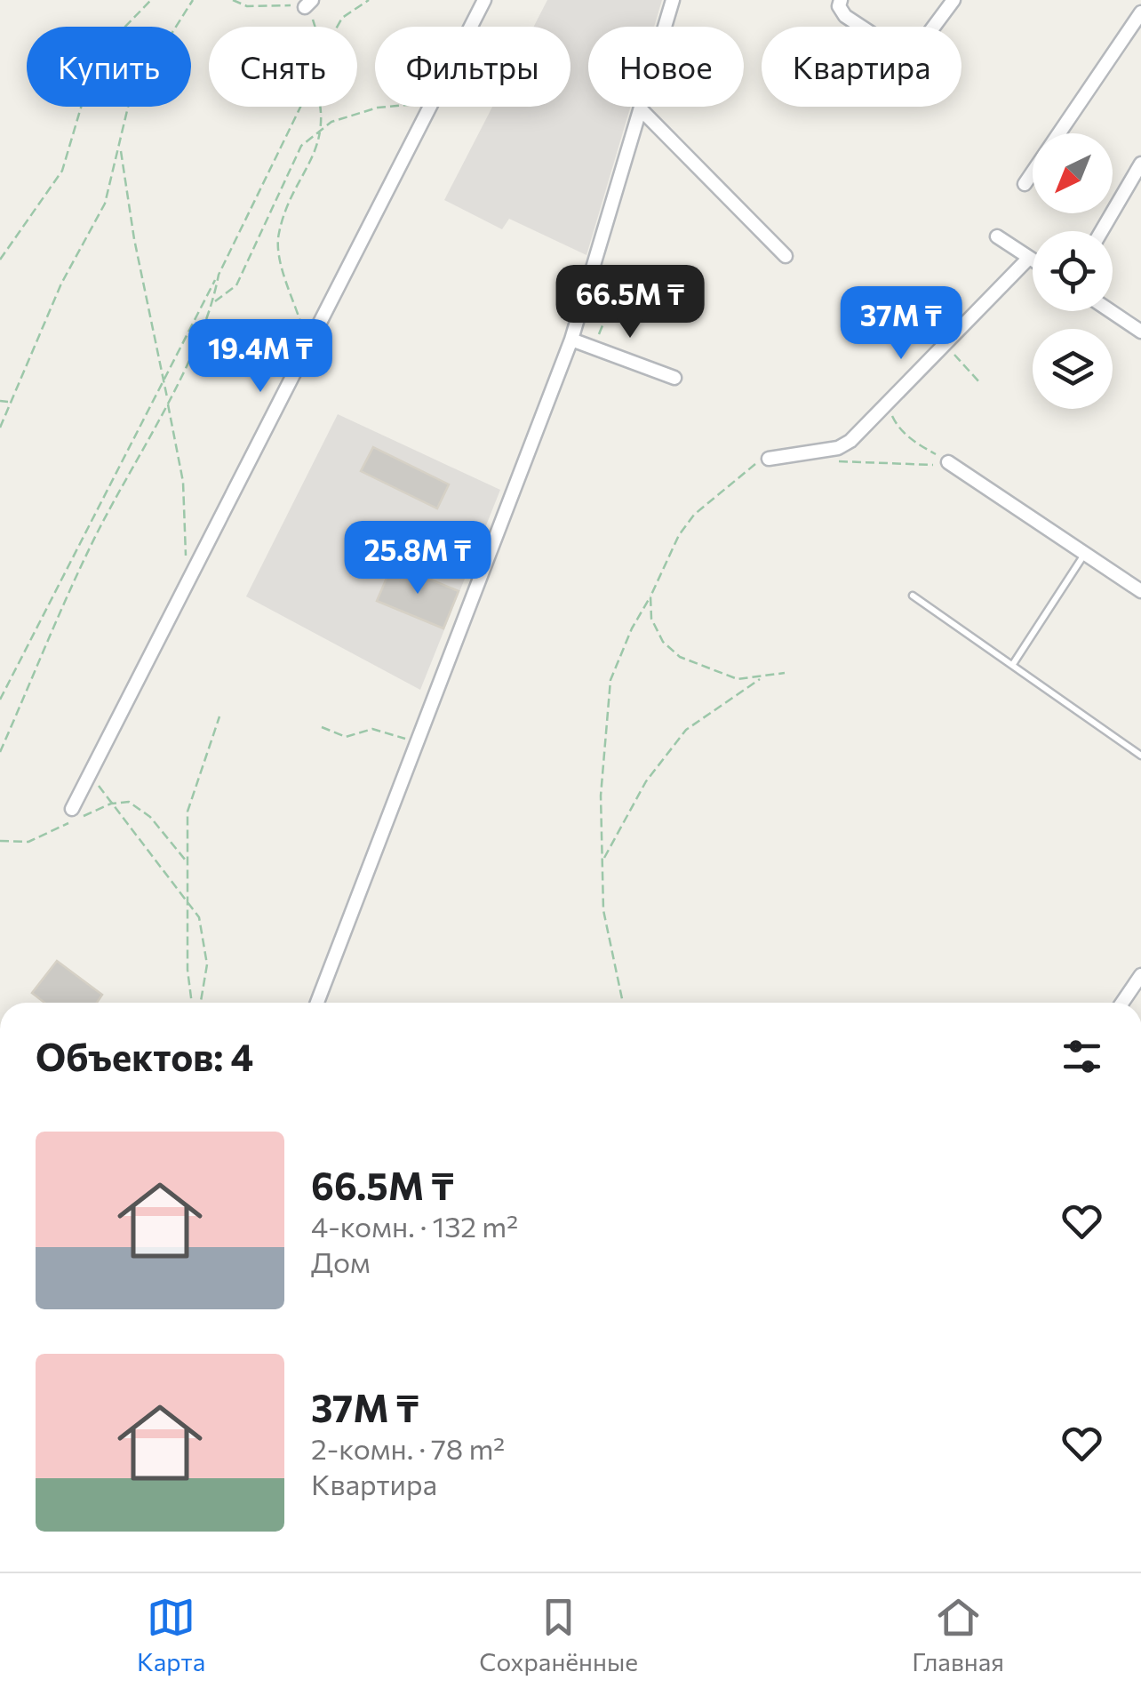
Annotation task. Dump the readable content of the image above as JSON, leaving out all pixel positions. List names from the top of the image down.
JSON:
{
  "north": "bottom left",
  "page": {
    "chip": [
      "Купить",
      "Снять",
      "Фильтры",
      "Новое",
      "Квартира"
    ],
    "price": [
      "66.5M ₸",
      "37M ₸",
      "19.4M ₸",
      "25.8M ₸"
    ],
    "heading": "Объектов: 4",
    "list": [
      {
        "name": "66.5M ₸",
        "note": "4-комн. · 132 m² · Дом"
      },
      {
        "name": "37M ₸",
        "note": "2-комн. · 78 m² · Квартира"
      }
    ],
    "tabs": ["Карта", "Сохранённые", "Главная"]
  }
}
